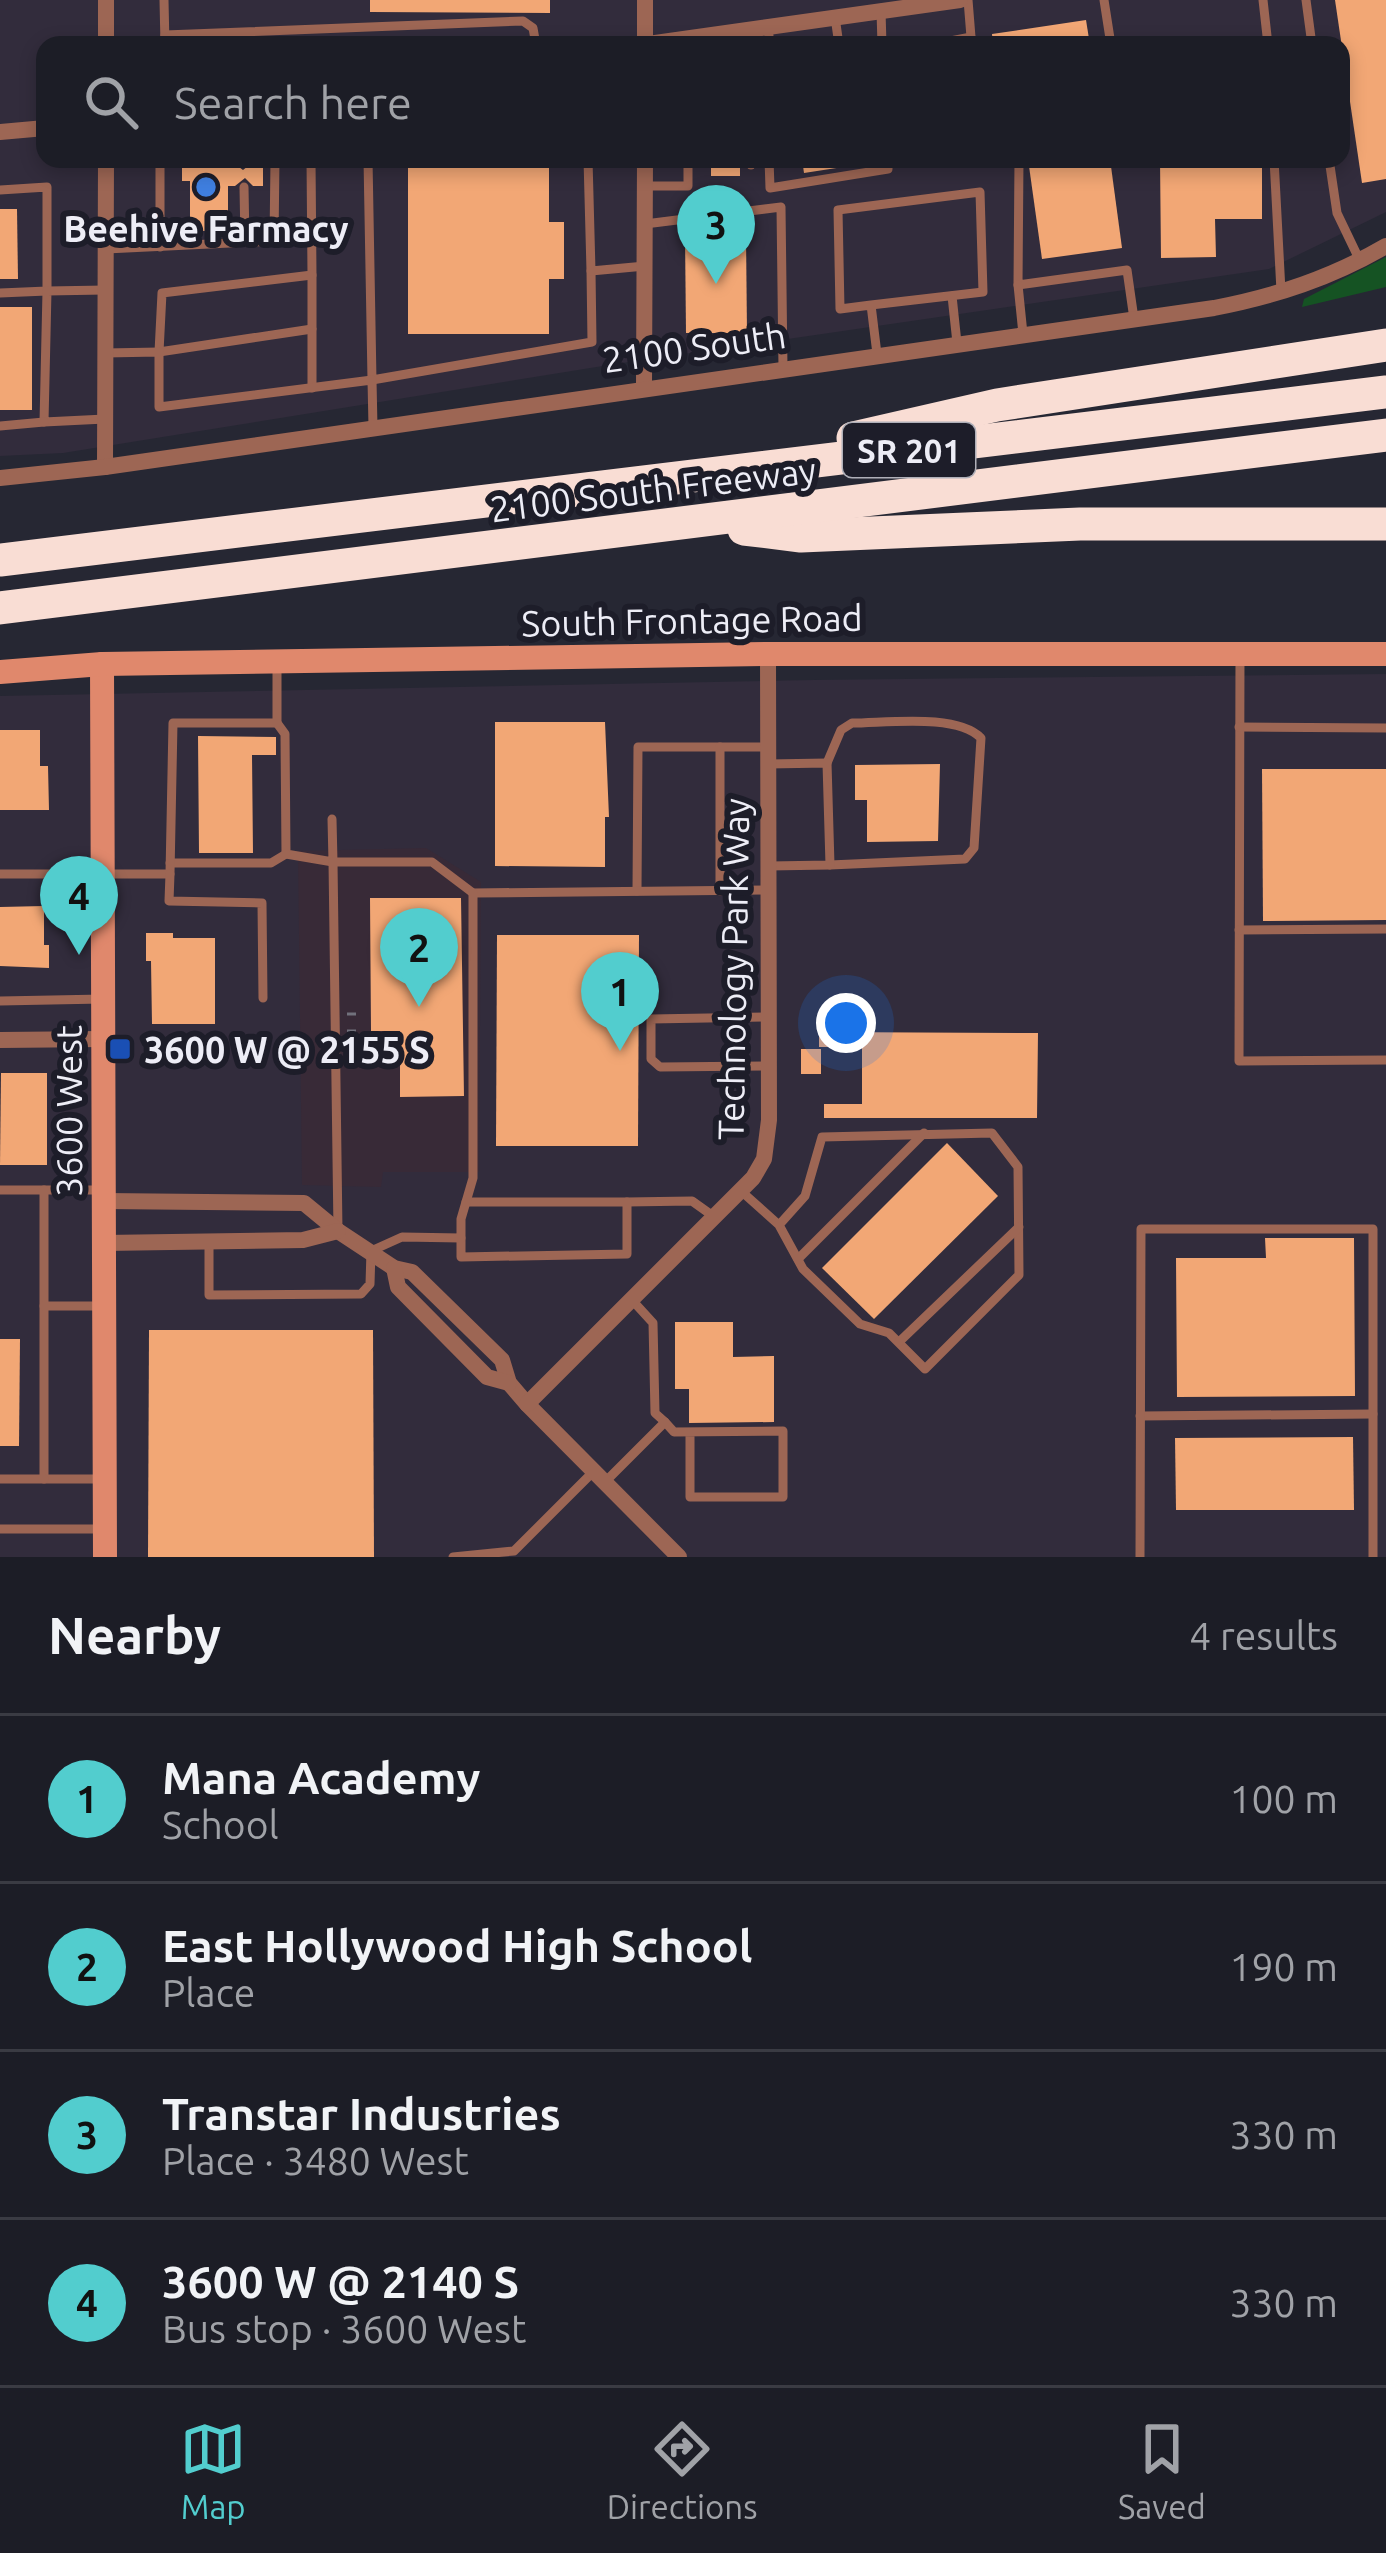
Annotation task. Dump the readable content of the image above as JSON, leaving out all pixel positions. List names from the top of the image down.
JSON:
{
  "streets": {
    "highway": ["SR 201", "2100 South Freeway"],
    "street": [
      "2100 South",
      "South Frontage Road",
      "Technology Park Way",
      "3600 West"
    ]
  },
  "crossings": [
    ["South Frontage Road", "Technology Park Way"],
    ["South Frontage Road", "3600 West"]
  ],
  "places": {
    "other": ["Beehive Farmacy"],
    "transit": ["3600 W @ 2155 S"]
  },
  "page": {
    "search": "Search here",
    "pins": [
      "3",
      "4",
      "2",
      "1"
    ],
    "heading": ["Nearby", "4 results"],
    "list": [
      {
        "mark": "1",
        "name": "Mana Academy",
        "note": "School",
        "value": "100 m"
      },
      {
        "mark": "2",
        "name": "East Hollywood High School",
        "note": "Place",
        "value": "190 m"
      },
      {
        "mark": "3",
        "name": "Transtar Industries",
        "note": "Place · 3480 West",
        "value": "330 m"
      },
      {
        "mark": "4",
        "name": "3600 W @ 2140 S",
        "note": "Bus stop · 3600 West",
        "value": "330 m"
      }
    ],
    "nav": ["Map", "Directions", "Saved"]
  }
}
